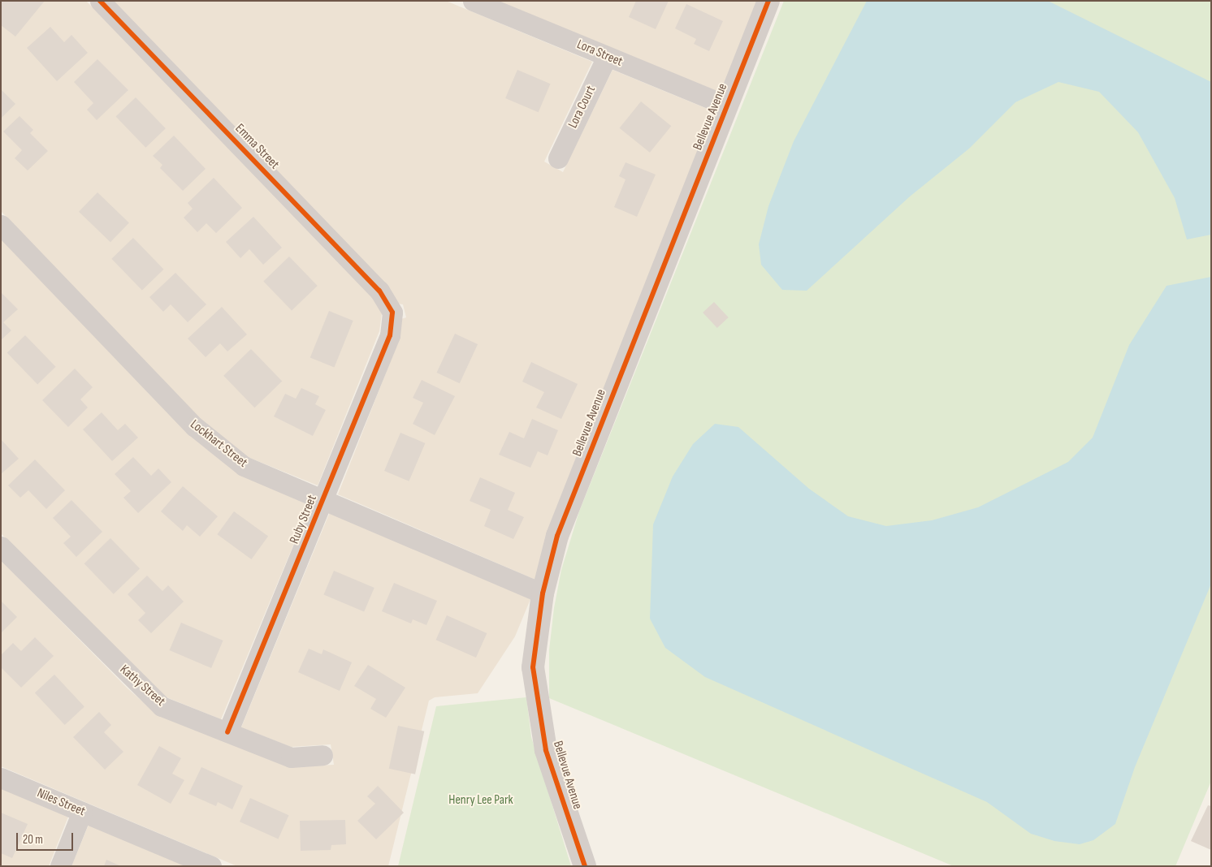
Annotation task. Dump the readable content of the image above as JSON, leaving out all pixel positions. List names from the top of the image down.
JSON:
{
  "streets": {
    "street": [
      "Lora Street",
      "Lora Court",
      "Bellevue Avenue",
      "Emma Street",
      "Lockhart Street",
      "Ruby Street",
      "Kathy Street",
      "Niles Street"
    ]
  },
  "crossings": [
    ["Lora Street", "Lora Court"],
    ["Lora Street", "Bellevue Avenue"],
    ["Bellevue Avenue", "Lockhart Street"],
    ["Emma Street", "Ruby Street"],
    ["Lockhart Street", "Ruby Street"],
    ["Ruby Street", "Kathy Street"]
  ],
  "parks": ["Henry Lee Park"],
  "scale_bar": "20 m"
}
